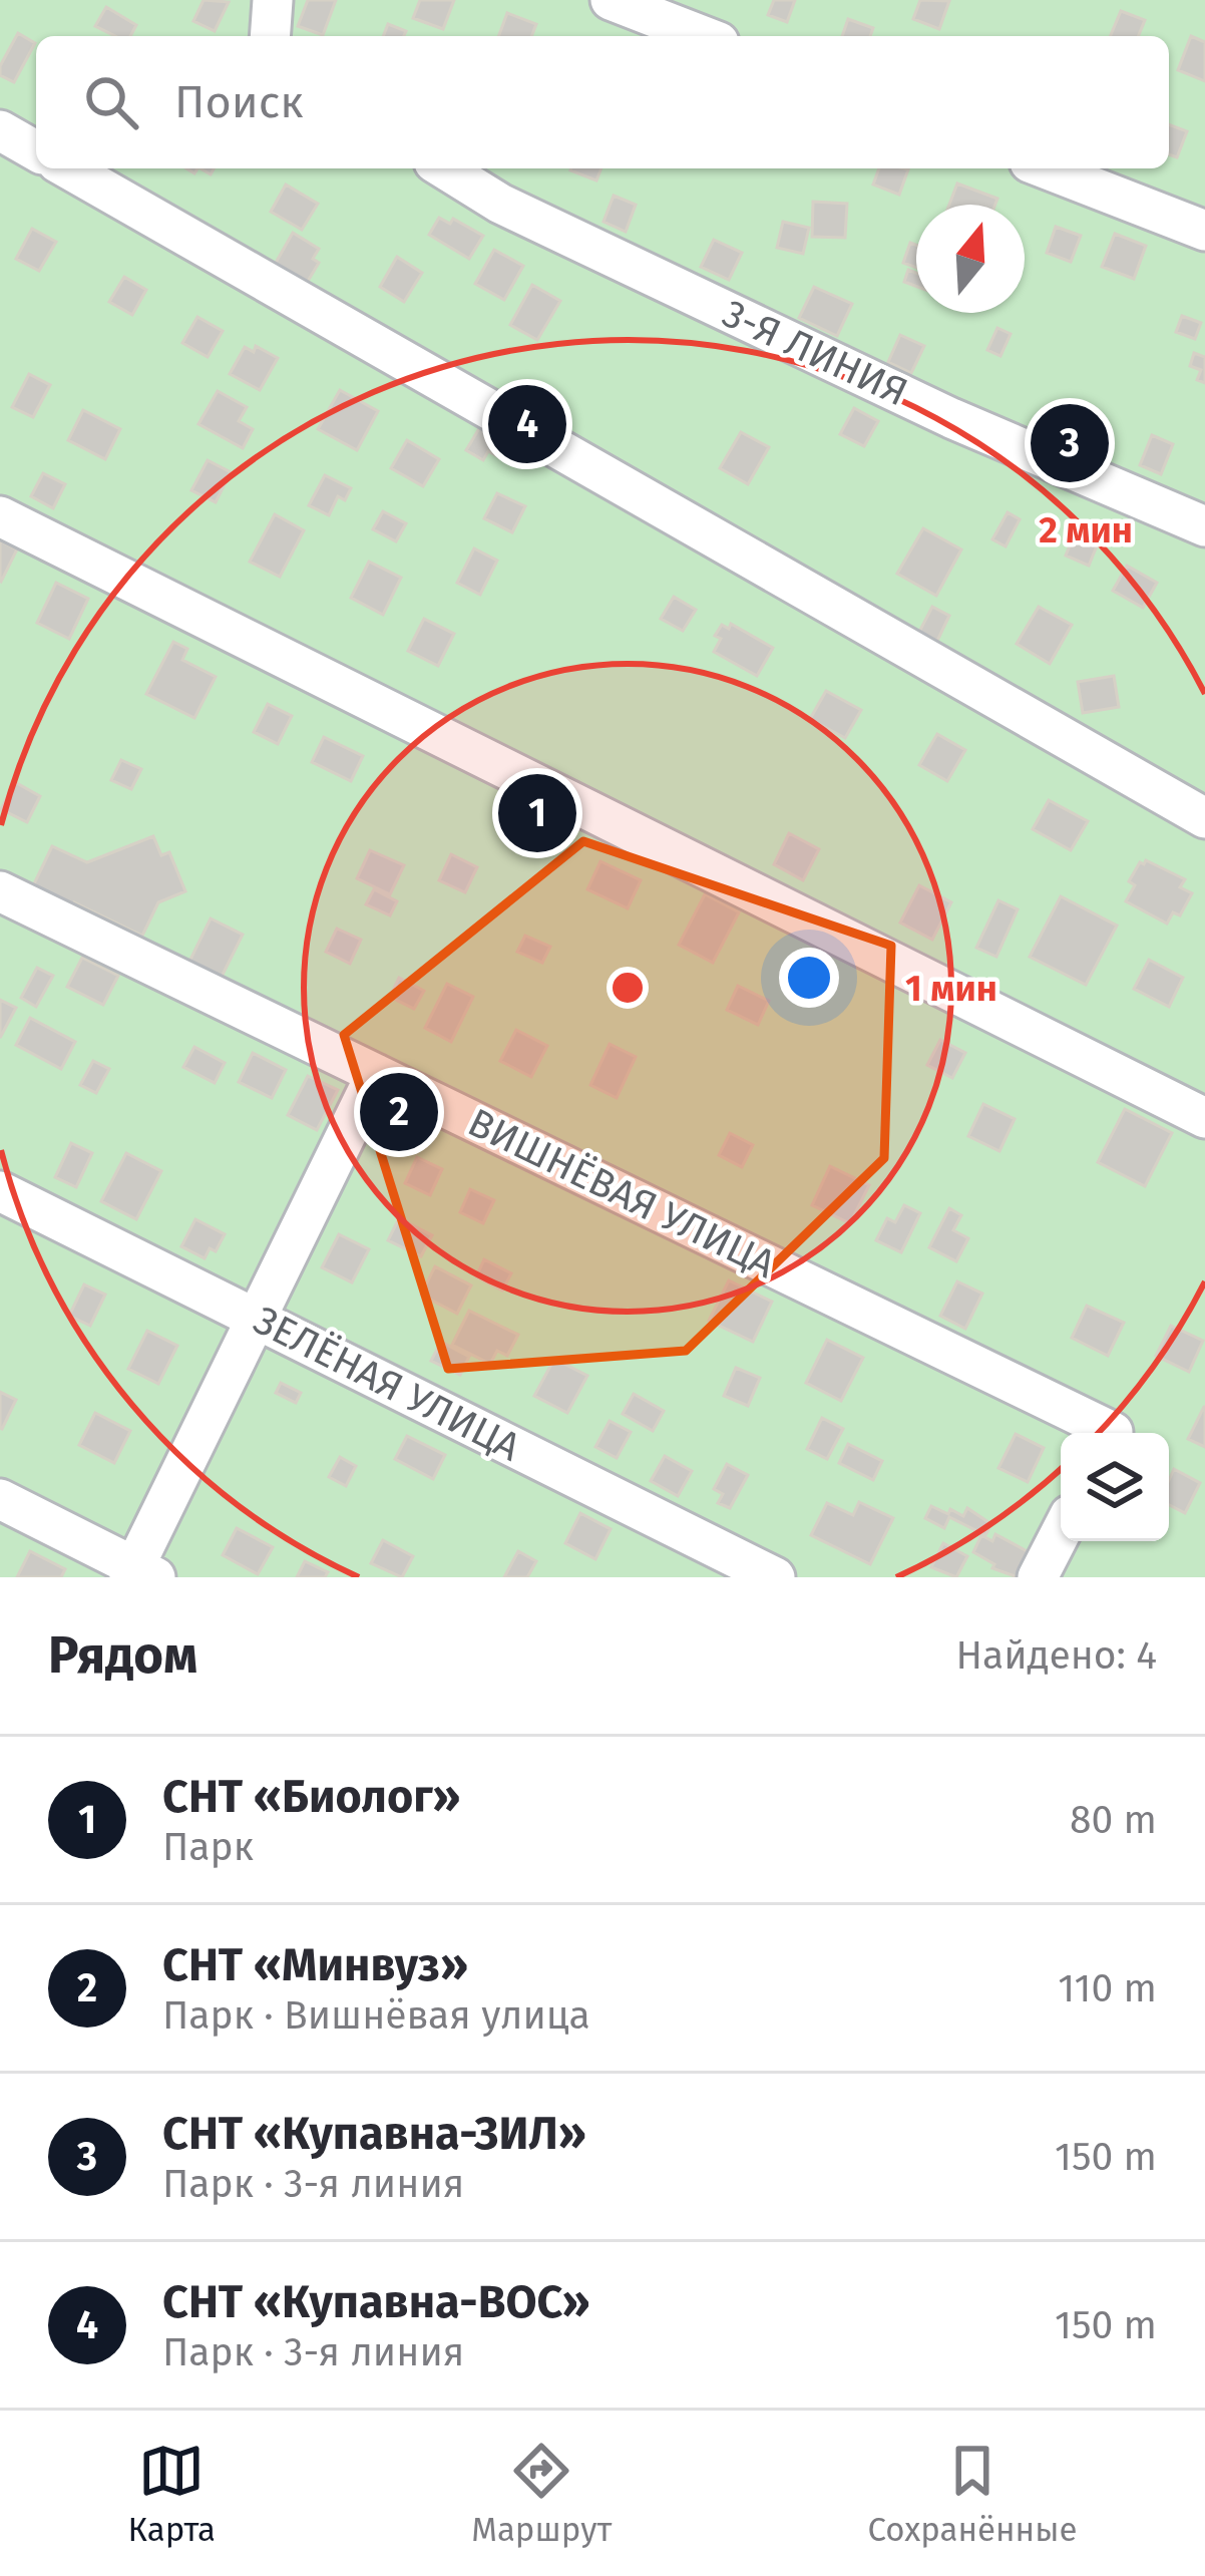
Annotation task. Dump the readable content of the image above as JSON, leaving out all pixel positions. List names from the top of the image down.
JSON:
{
  "streets": {
    "street": ["3-Я ЛИНИЯ", "ВИШНЁВАЯ УЛИЦА", "ЗЕЛЁНАЯ УЛИЦА"]
  },
  "north": "top",
  "page": {
    "search": "Поиск",
    "pins": [
      "4",
      "3",
      "1",
      "2"
    ],
    "heading": ["Рядом", "Найдено: 4"],
    "list": [
      {
        "mark": "1",
        "name": "СНТ «Биолог»",
        "note": "Парк",
        "value": "80 m"
      },
      {
        "mark": "2",
        "name": "СНТ «Минвуз»",
        "note": "Парк · Вишнёвая улица",
        "value": "110 m"
      },
      {
        "mark": "3",
        "name": "СНТ «Купавна-ЗИЛ»",
        "note": "Парк · 3-я линия",
        "value": "150 m"
      },
      {
        "mark": "4",
        "name": "СНТ «Купавна-ВОС»",
        "note": "Парк · 3-я линия",
        "value": "150 m"
      }
    ],
    "nav": ["Карта", "Маршрут", "Сохранённые"]
  },
  "rings": ["2 мин", "1 мин"]
}
